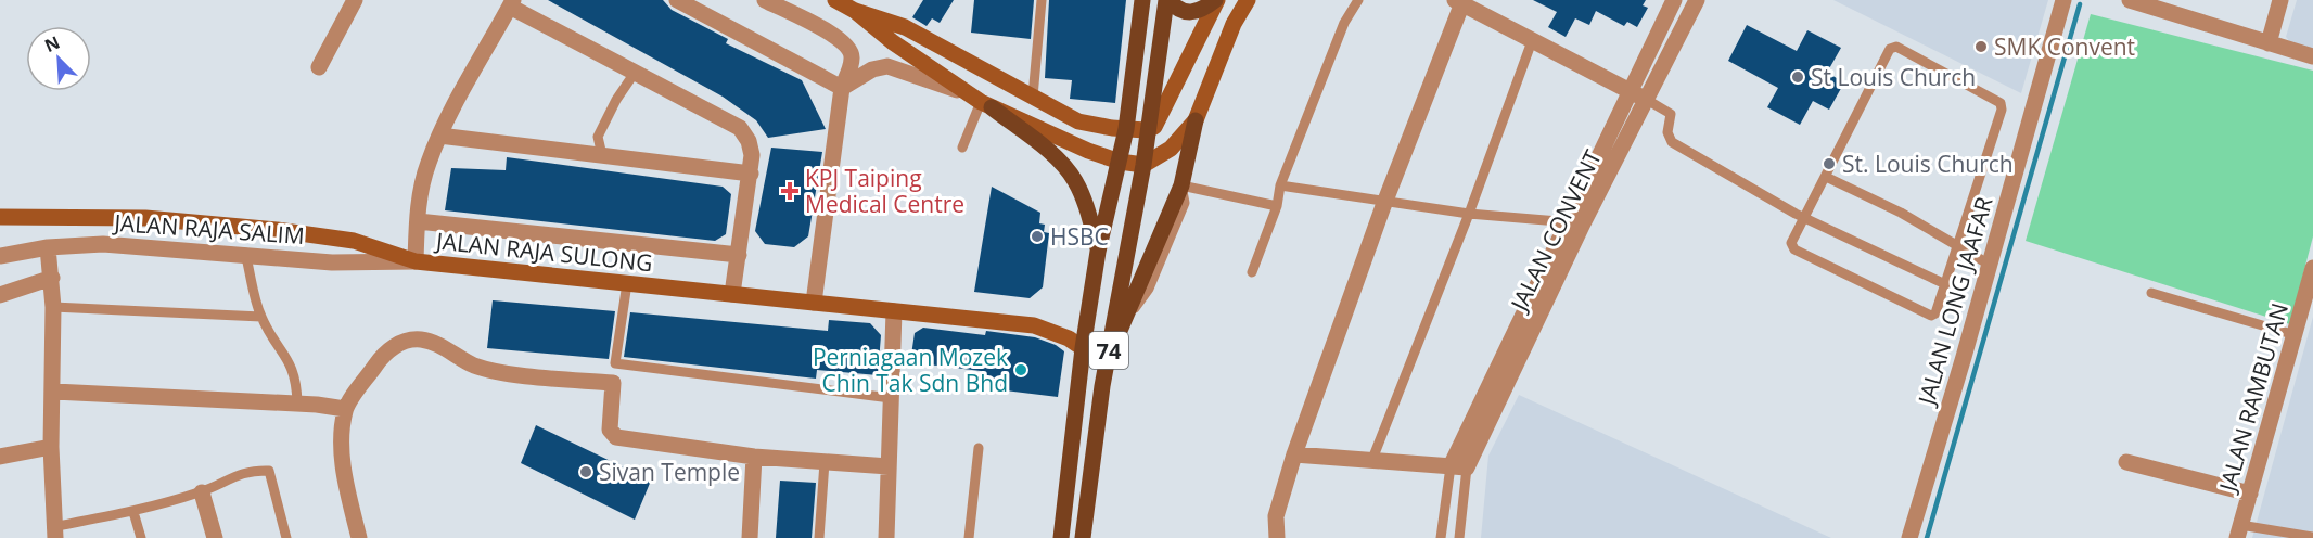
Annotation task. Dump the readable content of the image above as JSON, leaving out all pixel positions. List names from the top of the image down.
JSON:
{
  "streets": {
    "main road": ["74"],
    "street": [
      "JALAN RAJA SALIM",
      "JALAN CONVENT",
      "JALAN RAJA SULONG",
      "JALAN LONG JAAFAR",
      "JALAN RAMBUTAN"
    ]
  },
  "crossings": [
    ["JALAN RAJA SALIM", "JALAN RAJA SULONG"],
    ["JALAN RAJA SULONG", "74"]
  ],
  "places": {
    "other": [
      "SMK Convent",
      "St Louis Church",
      "St. Louis Church",
      "HSBC",
      "Perniagaan Mozek Chin Tak Sdn Bhd",
      "Sivan Temple"
    ],
    "health": ["KPJ Taiping Medical Centre"]
  },
  "north": "top left"
}
